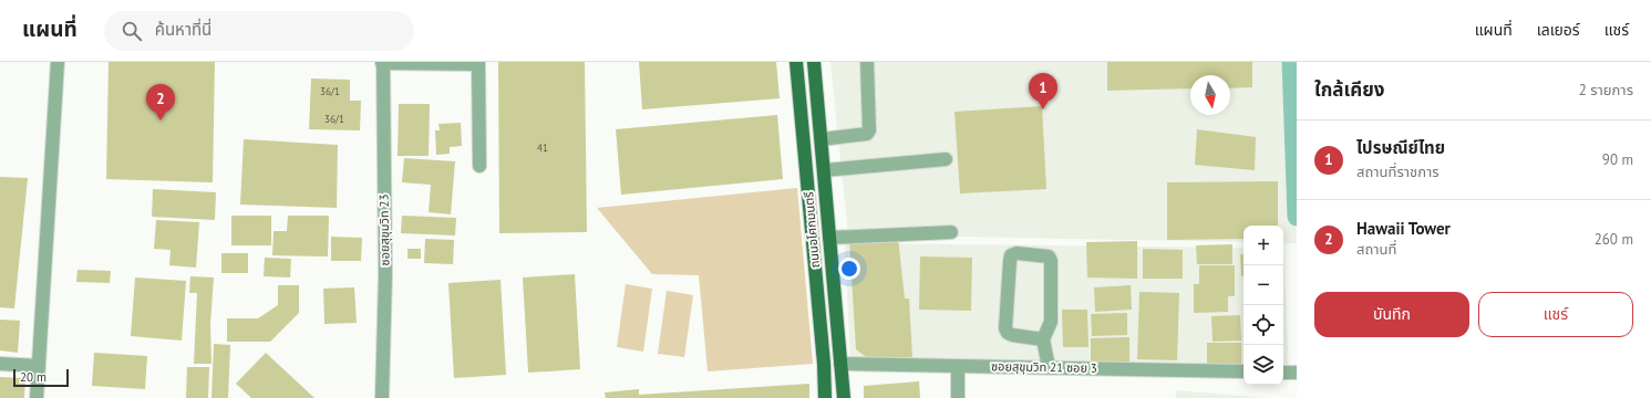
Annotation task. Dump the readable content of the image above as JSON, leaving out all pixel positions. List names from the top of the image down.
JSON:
{
  "streets": {
    "main road": ["ถนนอโศกมนตรี"],
    "street": ["ซอยสุขุมวิท 23", "ซอยสุขุมวิท 21 ซอย 3"]
  },
  "crossings": [
    ["ถนนอโศกมนตรี", "ซอยสุขุมวิท 21 ซอย 3"]
  ],
  "house_numbers": ["36/1", "36/1", "41"],
  "scale_bar": "20 m",
  "north": "bottom",
  "page": {
    "header": "แผนที่",
    "search": "ค้นหาที่นี่",
    "nav": ["แผนที่", "เลเยอร์", "แชร์"],
    "heading": ["ใกล้เคียง", "2 รายการ"],
    "pins": ["1", "2"],
    "list": [
      {
        "mark": "1",
        "name": "ไปรษณีย์ไทย",
        "note": "สถานที่ราชการ",
        "value": "90 m"
      },
      {
        "mark": "2",
        "name": "Hawaii Tower",
        "note": "สถานที่",
        "value": "260 m"
      }
    ],
    "map_buttons": ["+", "−"],
    "buttons": ["บันทึก", "แชร์"],
    "scale": "20 m"
  }
}
